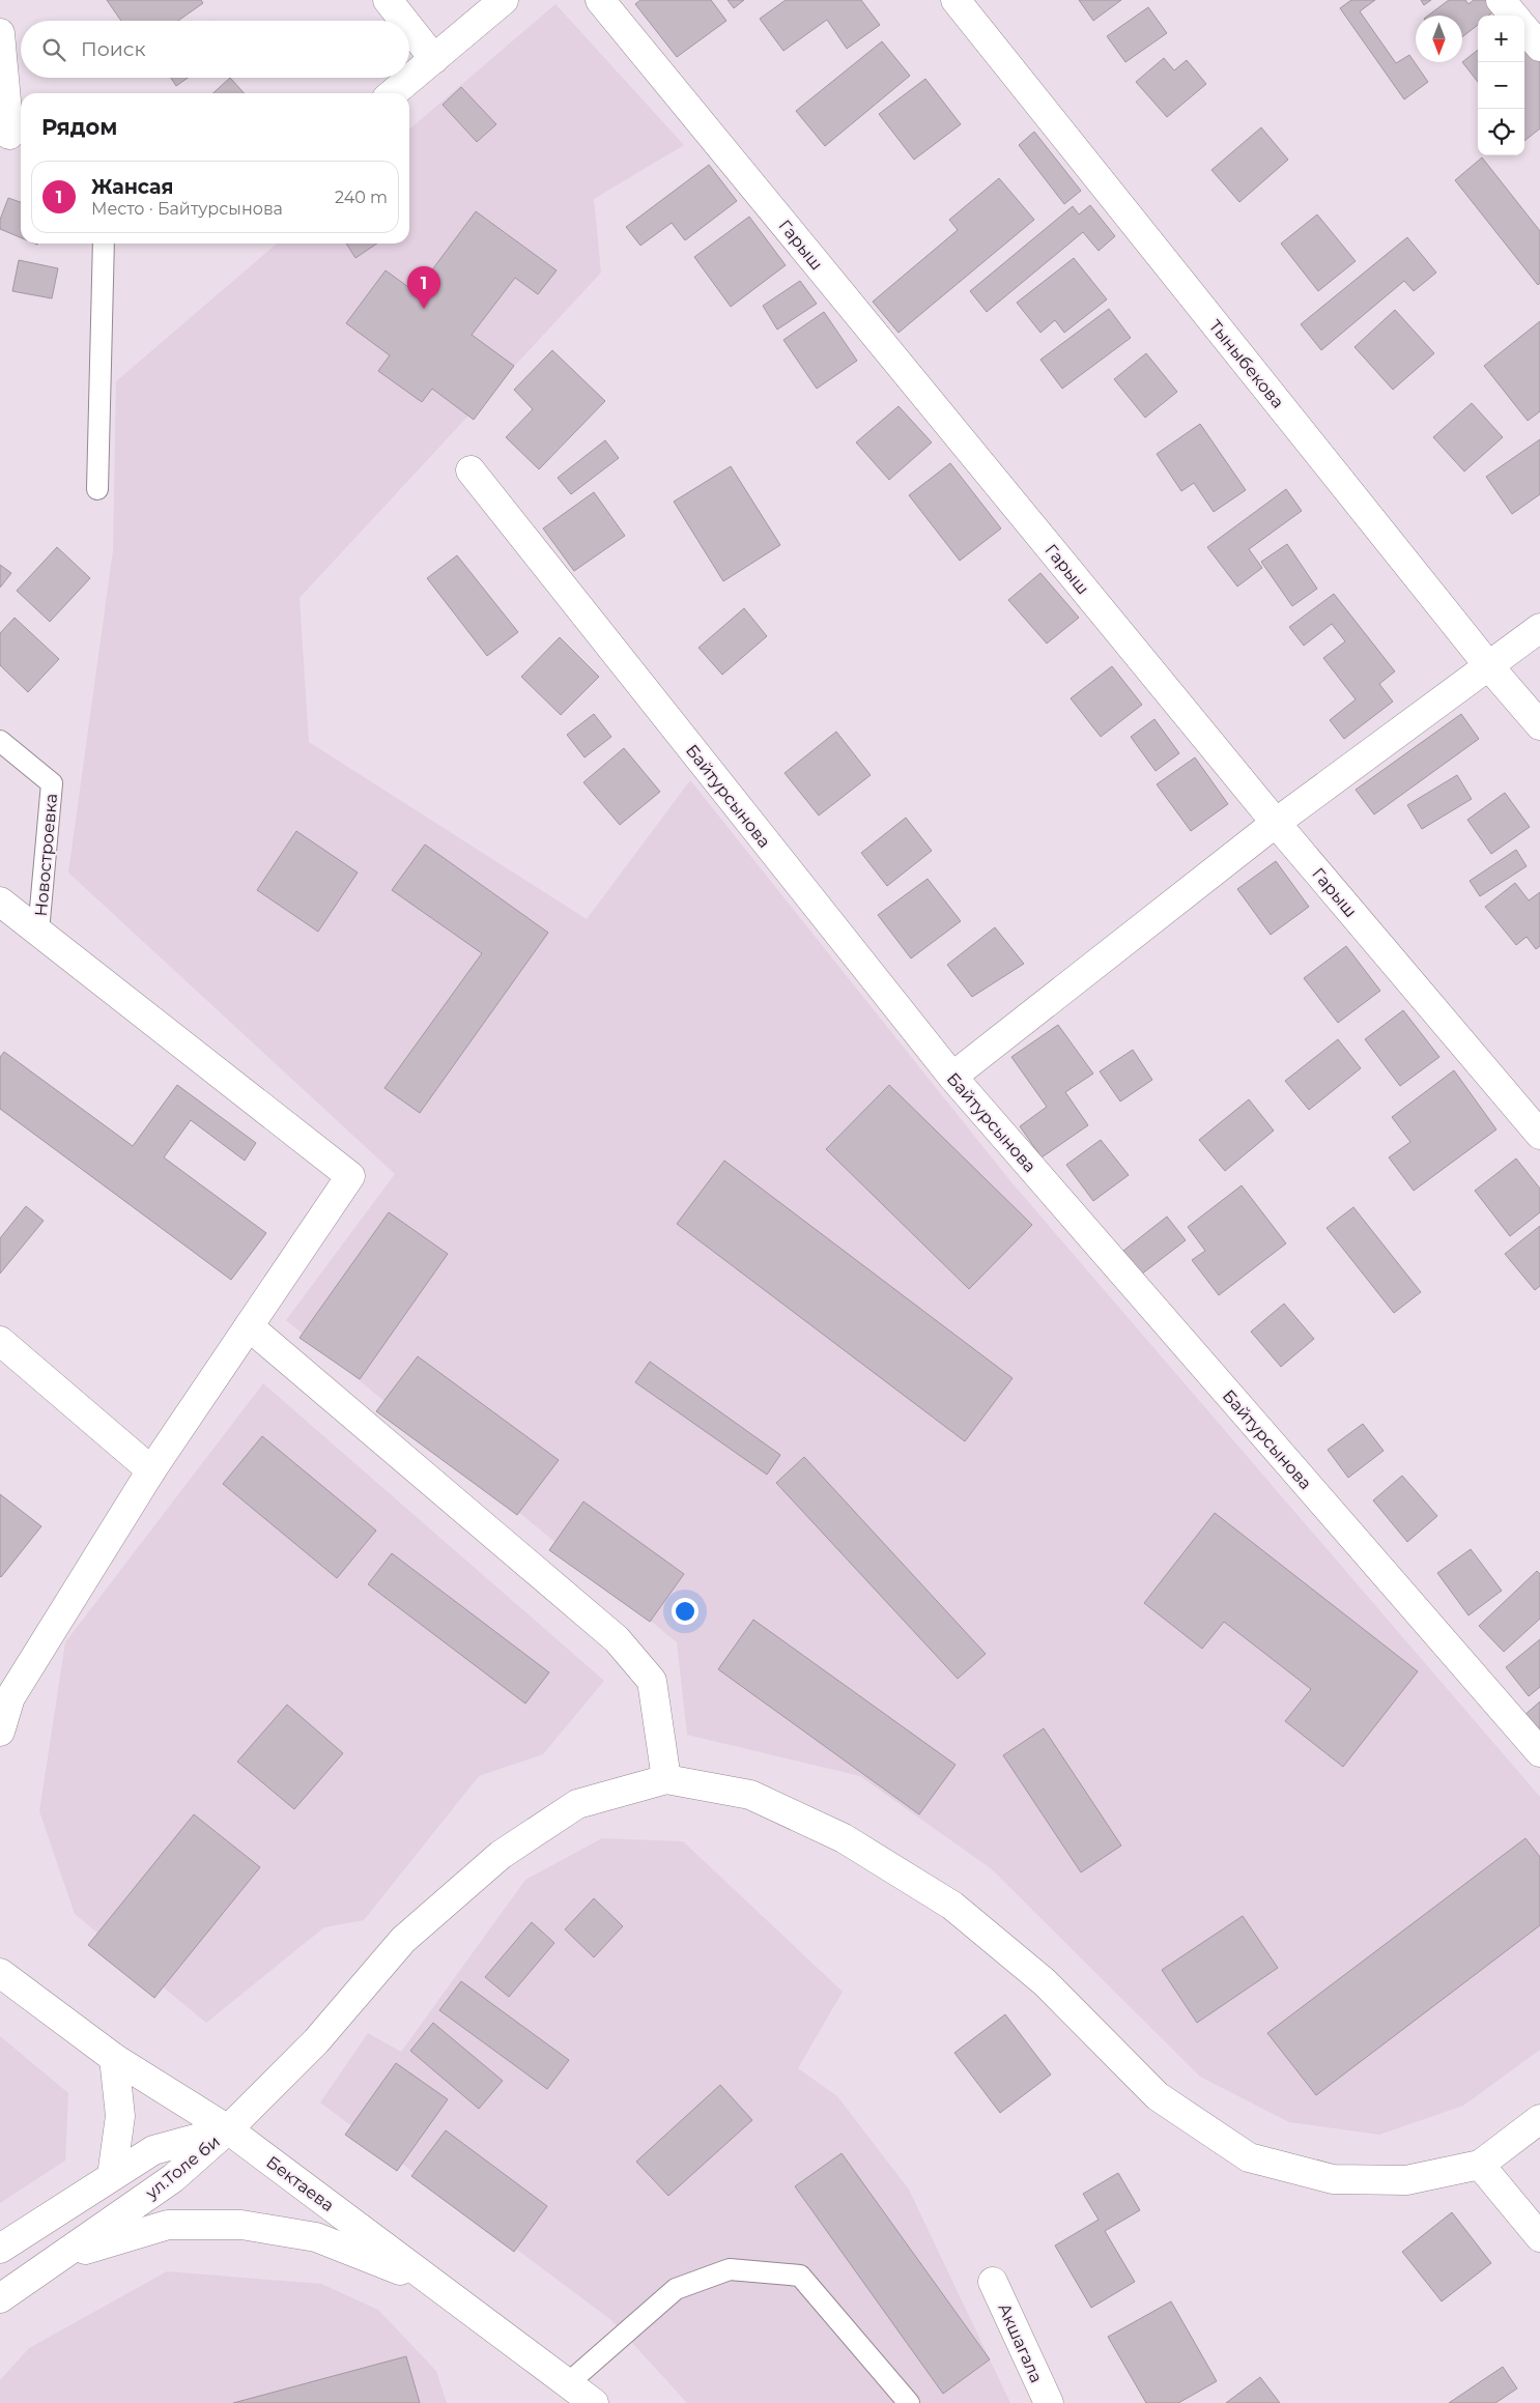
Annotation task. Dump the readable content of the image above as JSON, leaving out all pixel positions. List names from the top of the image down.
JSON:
{
  "streets": {
    "street": [
      "Гарыш",
      "Тыныбекова",
      "Байтурсынова",
      "ул.Толе би",
      "Бектаева",
      "Акшагала"
    ],
    "lane": ["Новостроевка"]
  },
  "crossings": [
    ["ул.Толе би", "Бектаева"]
  ],
  "north": "bottom",
  "page": {
    "map_buttons": ["+", "−"],
    "search": "Поиск",
    "heading": "Рядом",
    "list": [
      {
        "mark": "1",
        "name": "Жансая",
        "note": "Место · Байтурсынова",
        "value": "240 m"
      }
    ],
    "pins": "1"
  }
}
